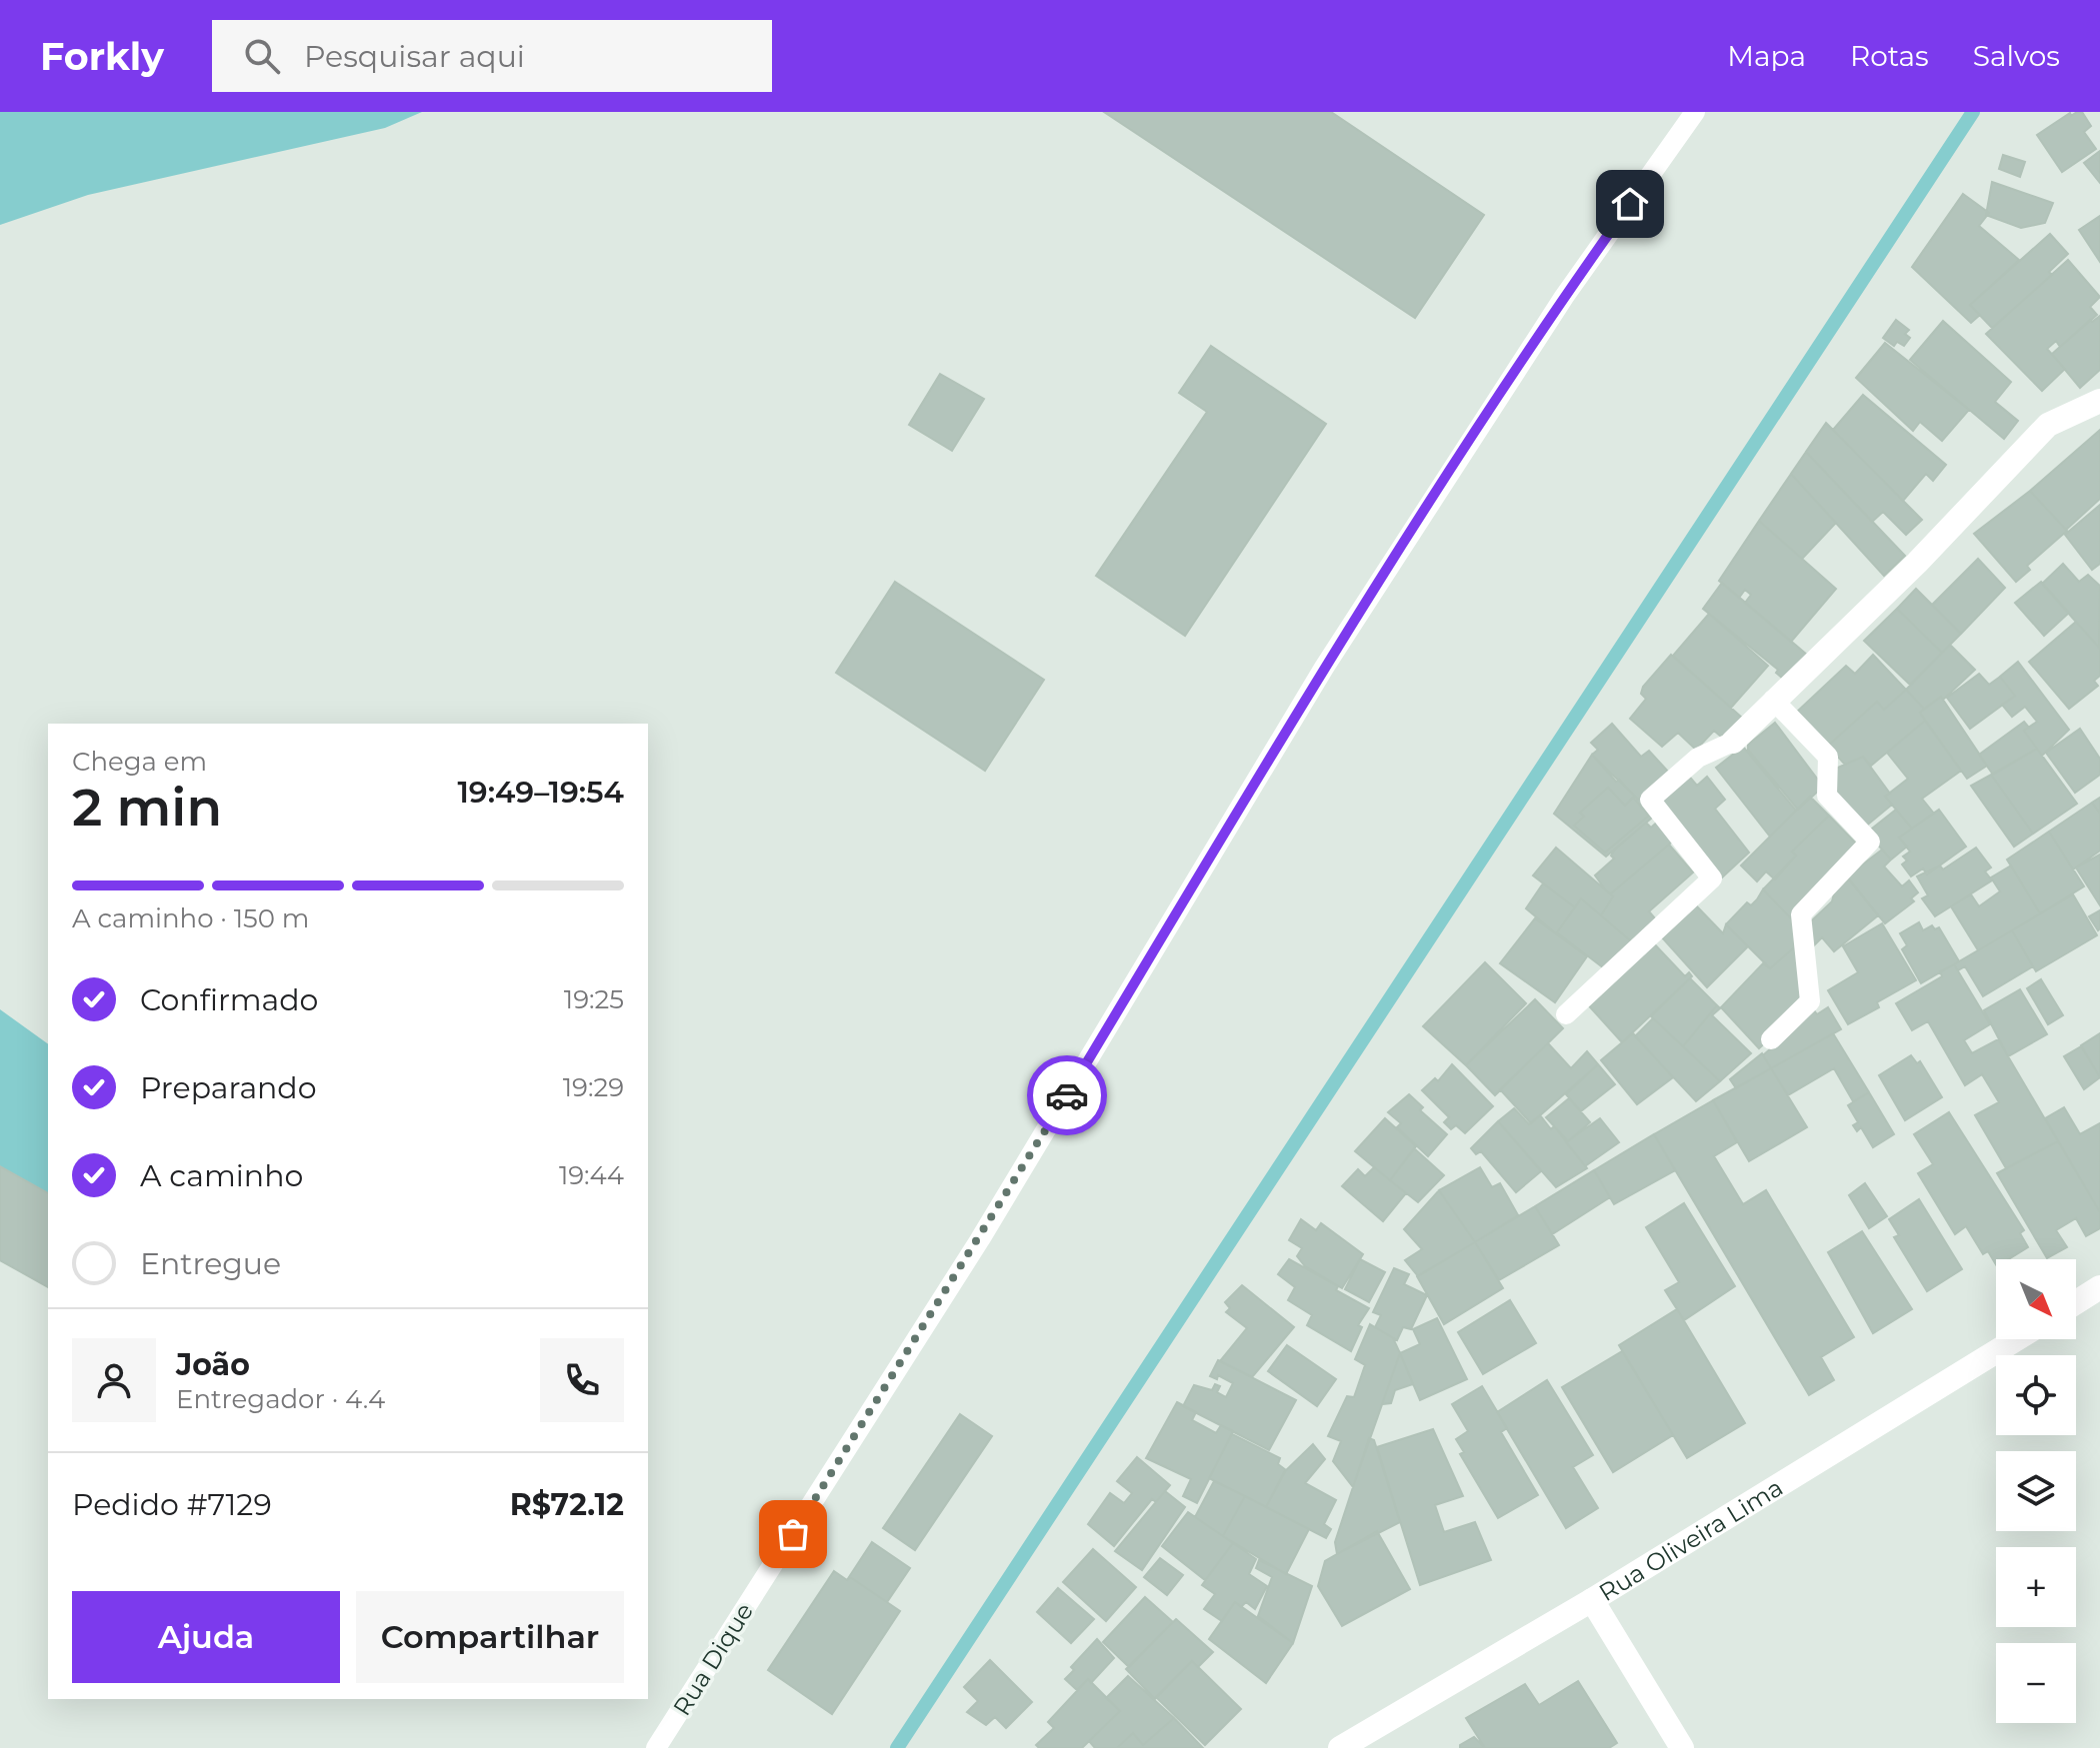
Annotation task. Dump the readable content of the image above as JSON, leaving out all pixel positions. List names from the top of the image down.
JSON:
{
  "streets": {
    "street": ["Rua Oliveira Lima"],
    "lane": ["Rua Dique"]
  },
  "north": "bottom right",
  "page": {
    "header": "Forkly",
    "search": "Pesquisar aqui",
    "nav": ["Mapa", "Rotas", "Salvos"],
    "heading": ["2 min", "Chega em", "19:49–19:54"],
    "panel": [
      "João",
      "Entregador · 4.4",
      "Pedido #7129",
      "R$72.12"
    ],
    "bar": "A caminho · 150 m",
    "list": [
      ["Confirmado", "19:25"],
      ["Preparando", "19:29"],
      ["A caminho", "19:44"],
      "Entregue"
    ],
    "map_buttons": ["+", "−"],
    "buttons": ["Ajuda", "Compartilhar"]
  }
}
